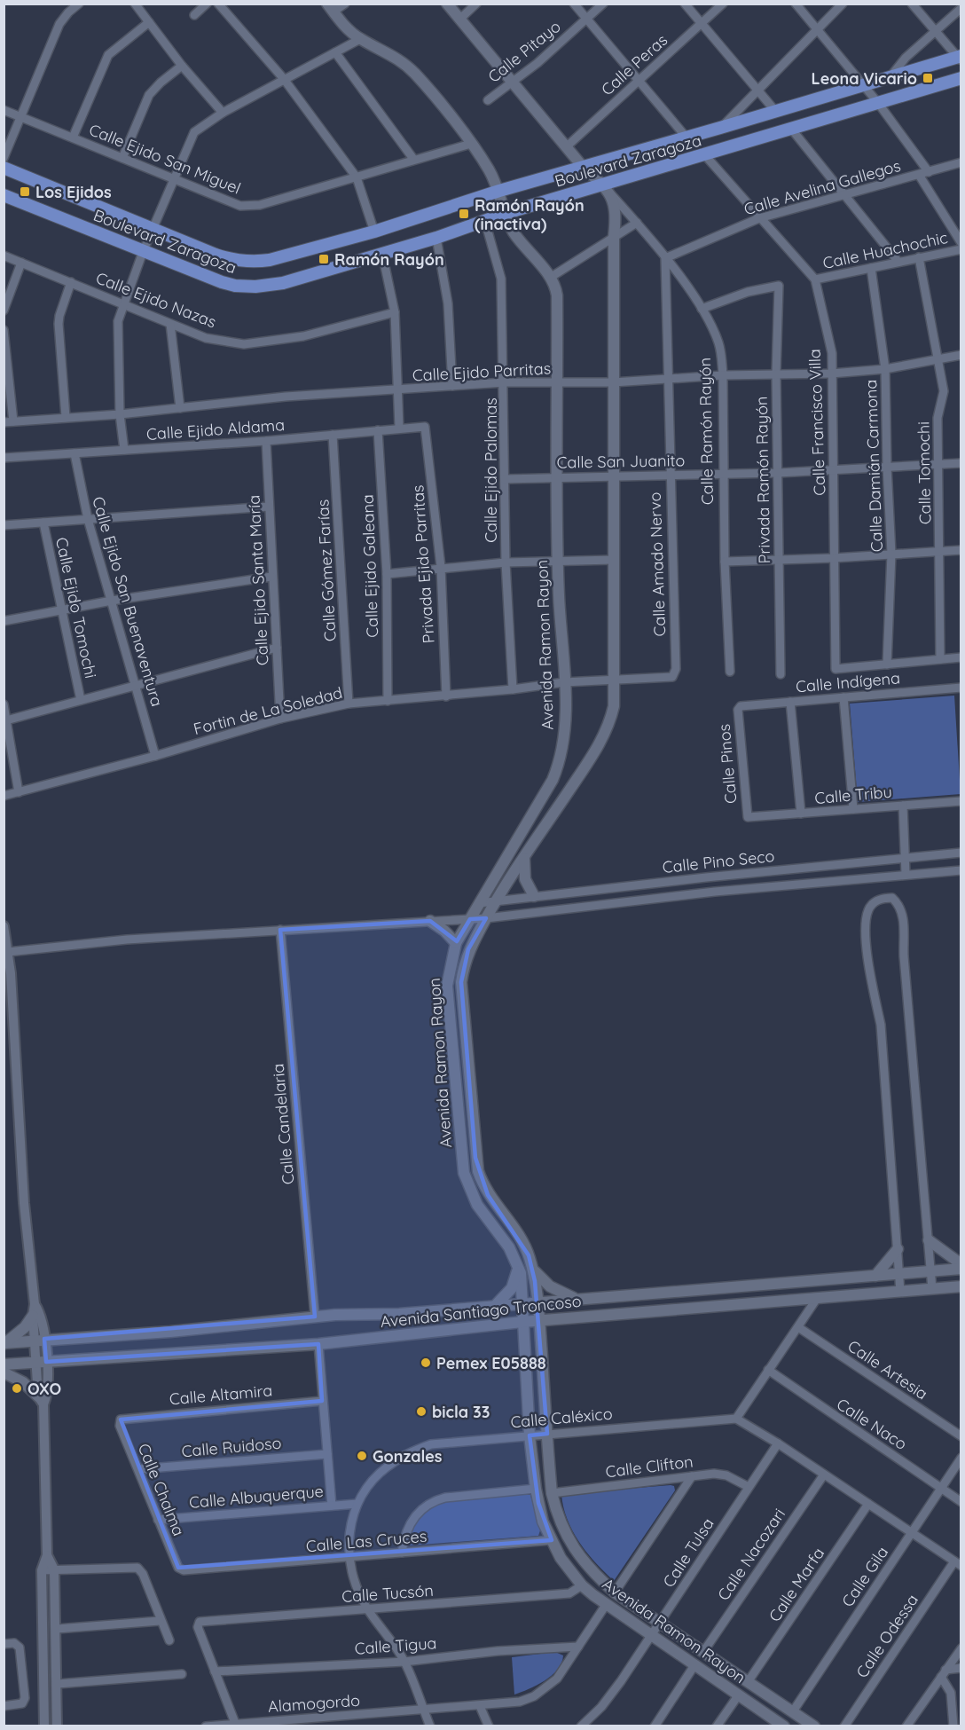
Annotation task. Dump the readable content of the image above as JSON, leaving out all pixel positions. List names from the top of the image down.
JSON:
{
  "streets": {
    "main road": [
      "Boulevard Zaragoza",
      "Calle Ramón Rayón",
      "Avenida Ramon Rayon",
      "Avenida Santiago Troncoso"
    ],
    "street": [
      "Calle Pitayo",
      "Calle Peras",
      "Calle Ejido San Miguel",
      "Calle Avelina Gallegos",
      "Calle Huachochic",
      "Calle Ejido Nazas",
      "Calle Ejido Parritas",
      "Calle Francisco Villa",
      "Calle Ejido Aldama",
      "Calle San Juanito",
      "Calle Damián Carmona",
      "Calle Ejido Palomas",
      "Calle Tomochi",
      "Privada Ramón Rayón",
      "Privada Ejido Parritas",
      "Calle Amado Nervo",
      "Calle Ejido Galeana",
      "Calle Gómez Farías",
      "Calle Ejido Santa María",
      "Calle Ejido San Buenaventura",
      "Calle Ejido Tomochi",
      "Calle Indígena",
      "Fortin de La Soledad",
      "Calle Pinos",
      "Calle Tribu",
      "Calle Pino Seco",
      "Calle Candelaria",
      "Calle Artesia",
      "Calle Altamira",
      "Calle Caléxico",
      "Calle Naco",
      "Calle Ruidoso",
      "Calle Clifton",
      "Calle Chalma",
      "Calle Albuquerque",
      "Calle Las Cruces",
      "Calle Tulsa",
      "Calle Nacozari",
      "Calle Gila",
      "Calle Marfa",
      "Calle Tucsón",
      "Calle Odessa",
      "Calle Tigua",
      "Alamogordo"
    ]
  },
  "crossings": [
    ["Calle Pitayo", "Calle Ramón Rayón"],
    ["Calle Peras", "Calle Ramón Rayón"],
    ["Calle Ejido San Miguel", "Avenida Ramon Rayon"],
    ["Boulevard Zaragoza", "Calle Francisco Villa"],
    ["Boulevard Zaragoza", "Calle Ramón Rayón"],
    ["Boulevard Zaragoza", "Calle Ejido Palomas"],
    ["Boulevard Zaragoza", "Avenida Ramon Rayon"],
    ["Calle Avelina Gallegos", "Calle Francisco Villa"],
    ["Calle Avelina Gallegos", "Calle Ramón Rayón"],
    ["Calle Avelina Gallegos", "Calle Amado Nervo"],
    ["Calle Huachochic", "Calle Francisco Villa"],
    ["Calle Huachochic", "Calle Damián Carmona"],
    ["Calle Huachochic", "Calle Tomochi"],
    ["Calle Ejido Parritas", "Calle Francisco Villa"],
    ["Calle Ejido Parritas", "Calle Ramón Rayón"],
    ["Calle Ejido Parritas", "Calle Damián Carmona"],
    ["Calle Ejido Parritas", "Calle Ejido Palomas"],
    ["Calle Ejido Parritas", "Calle Tomochi"],
    ["Calle Ejido Parritas", "Privada Ramón Rayón"],
    ["Calle Ejido Parritas", "Calle Amado Nervo"],
    ["Calle Ejido Parritas", "Avenida Ramon Rayon"],
    ["Calle Francisco Villa", "Calle San Juanito"],
    ["Calle Francisco Villa", "Calle Damián Carmona"],
    ["Calle Ejido Aldama", "Privada Ejido Parritas"],
    ["Calle Ejido Aldama", "Calle Ejido Galeana"],
    ["Calle Ejido Aldama", "Calle Gómez Farías"],
    ["Calle Ejido Aldama", "Calle Ejido Santa María"],
    ["Calle Ejido Aldama", "Calle Ejido San Buenaventura"],
    ["Calle Ramón Rayón", "Calle San Juanito"],
    ["Calle Ramón Rayón", "Privada Ramón Rayón"],
    ["Calle Ramón Rayón", "Calle Amado Nervo"],
    ["Calle San Juanito", "Calle Damián Carmona"],
    ["Calle San Juanito", "Calle Ejido Palomas"],
    ["Calle San Juanito", "Calle Tomochi"],
    ["Calle San Juanito", "Privada Ramón Rayón"],
    ["Calle San Juanito", "Calle Amado Nervo"],
    ["Calle San Juanito", "Avenida Ramon Rayon"],
    ["Calle Ejido Palomas", "Fortin de La Soledad"],
    ["Privada Ejido Parritas", "Fortin de La Soledad"],
    ["Calle Amado Nervo", "Fortin de La Soledad"],
    ["Calle Ejido Galeana", "Fortin de La Soledad"],
    ["Calle Gómez Farías", "Fortin de La Soledad"],
    ["Calle Ejido Santa María", "Fortin de La Soledad"],
    ["Calle Ejido San Buenaventura", "Fortin de La Soledad"],
    ["Avenida Ramon Rayon", "Fortin de La Soledad"],
    ["Avenida Ramon Rayon", "Calle Pino Seco"],
    ["Avenida Ramon Rayon", "Avenida Santiago Troncoso"],
    ["Avenida Ramon Rayon", "Calle Caléxico"],
    ["Avenida Ramon Rayon", "Calle Clifton"],
    ["Avenida Ramon Rayon", "Calle Las Cruces"],
    ["Avenida Ramon Rayon", "Calle Tulsa"],
    ["Avenida Ramon Rayon", "Calle Nacozari"],
    ["Avenida Ramon Rayon", "Calle Gila"],
    ["Avenida Ramon Rayon", "Calle Marfa"],
    ["Avenida Ramon Rayon", "Calle Tucsón"],
    ["Avenida Ramon Rayon", "Alamogordo"],
    ["Calle Indígena", "Calle Pinos"],
    ["Calle Pinos", "Calle Tribu"],
    ["Calle Pino Seco", "Calle Candelaria"],
    ["Calle Candelaria", "Avenida Santiago Troncoso"],
    ["Calle Altamira", "Calle Chalma"],
    ["Calle Caléxico", "Calle Albuquerque"],
    ["Calle Caléxico", "Calle Las Cruces"],
    ["Calle Caléxico", "Calle Tucsón"],
    ["Calle Caléxico", "Calle Tigua"],
    ["Calle Caléxico", "Alamogordo"],
    ["Calle Naco", "Calle Gila"],
    ["Calle Ruidoso", "Calle Chalma"],
    ["Calle Clifton", "Calle Tulsa"],
    ["Calle Chalma", "Calle Albuquerque"],
    ["Calle Chalma", "Calle Las Cruces"],
    ["Calle Tucsón", "Calle Tigua"],
    ["Calle Tigua", "Alamogordo"]
  ],
  "places": {
    "transit": [
      "Leona Vicario",
      "Los Ejidos",
      "Ramón Rayón (inactiva)",
      "Ramón Rayón"
    ],
    "other": [
      "Pemex E05888",
      "OXO",
      "bicla 33",
      "Gonzales"
    ]
  }
}
